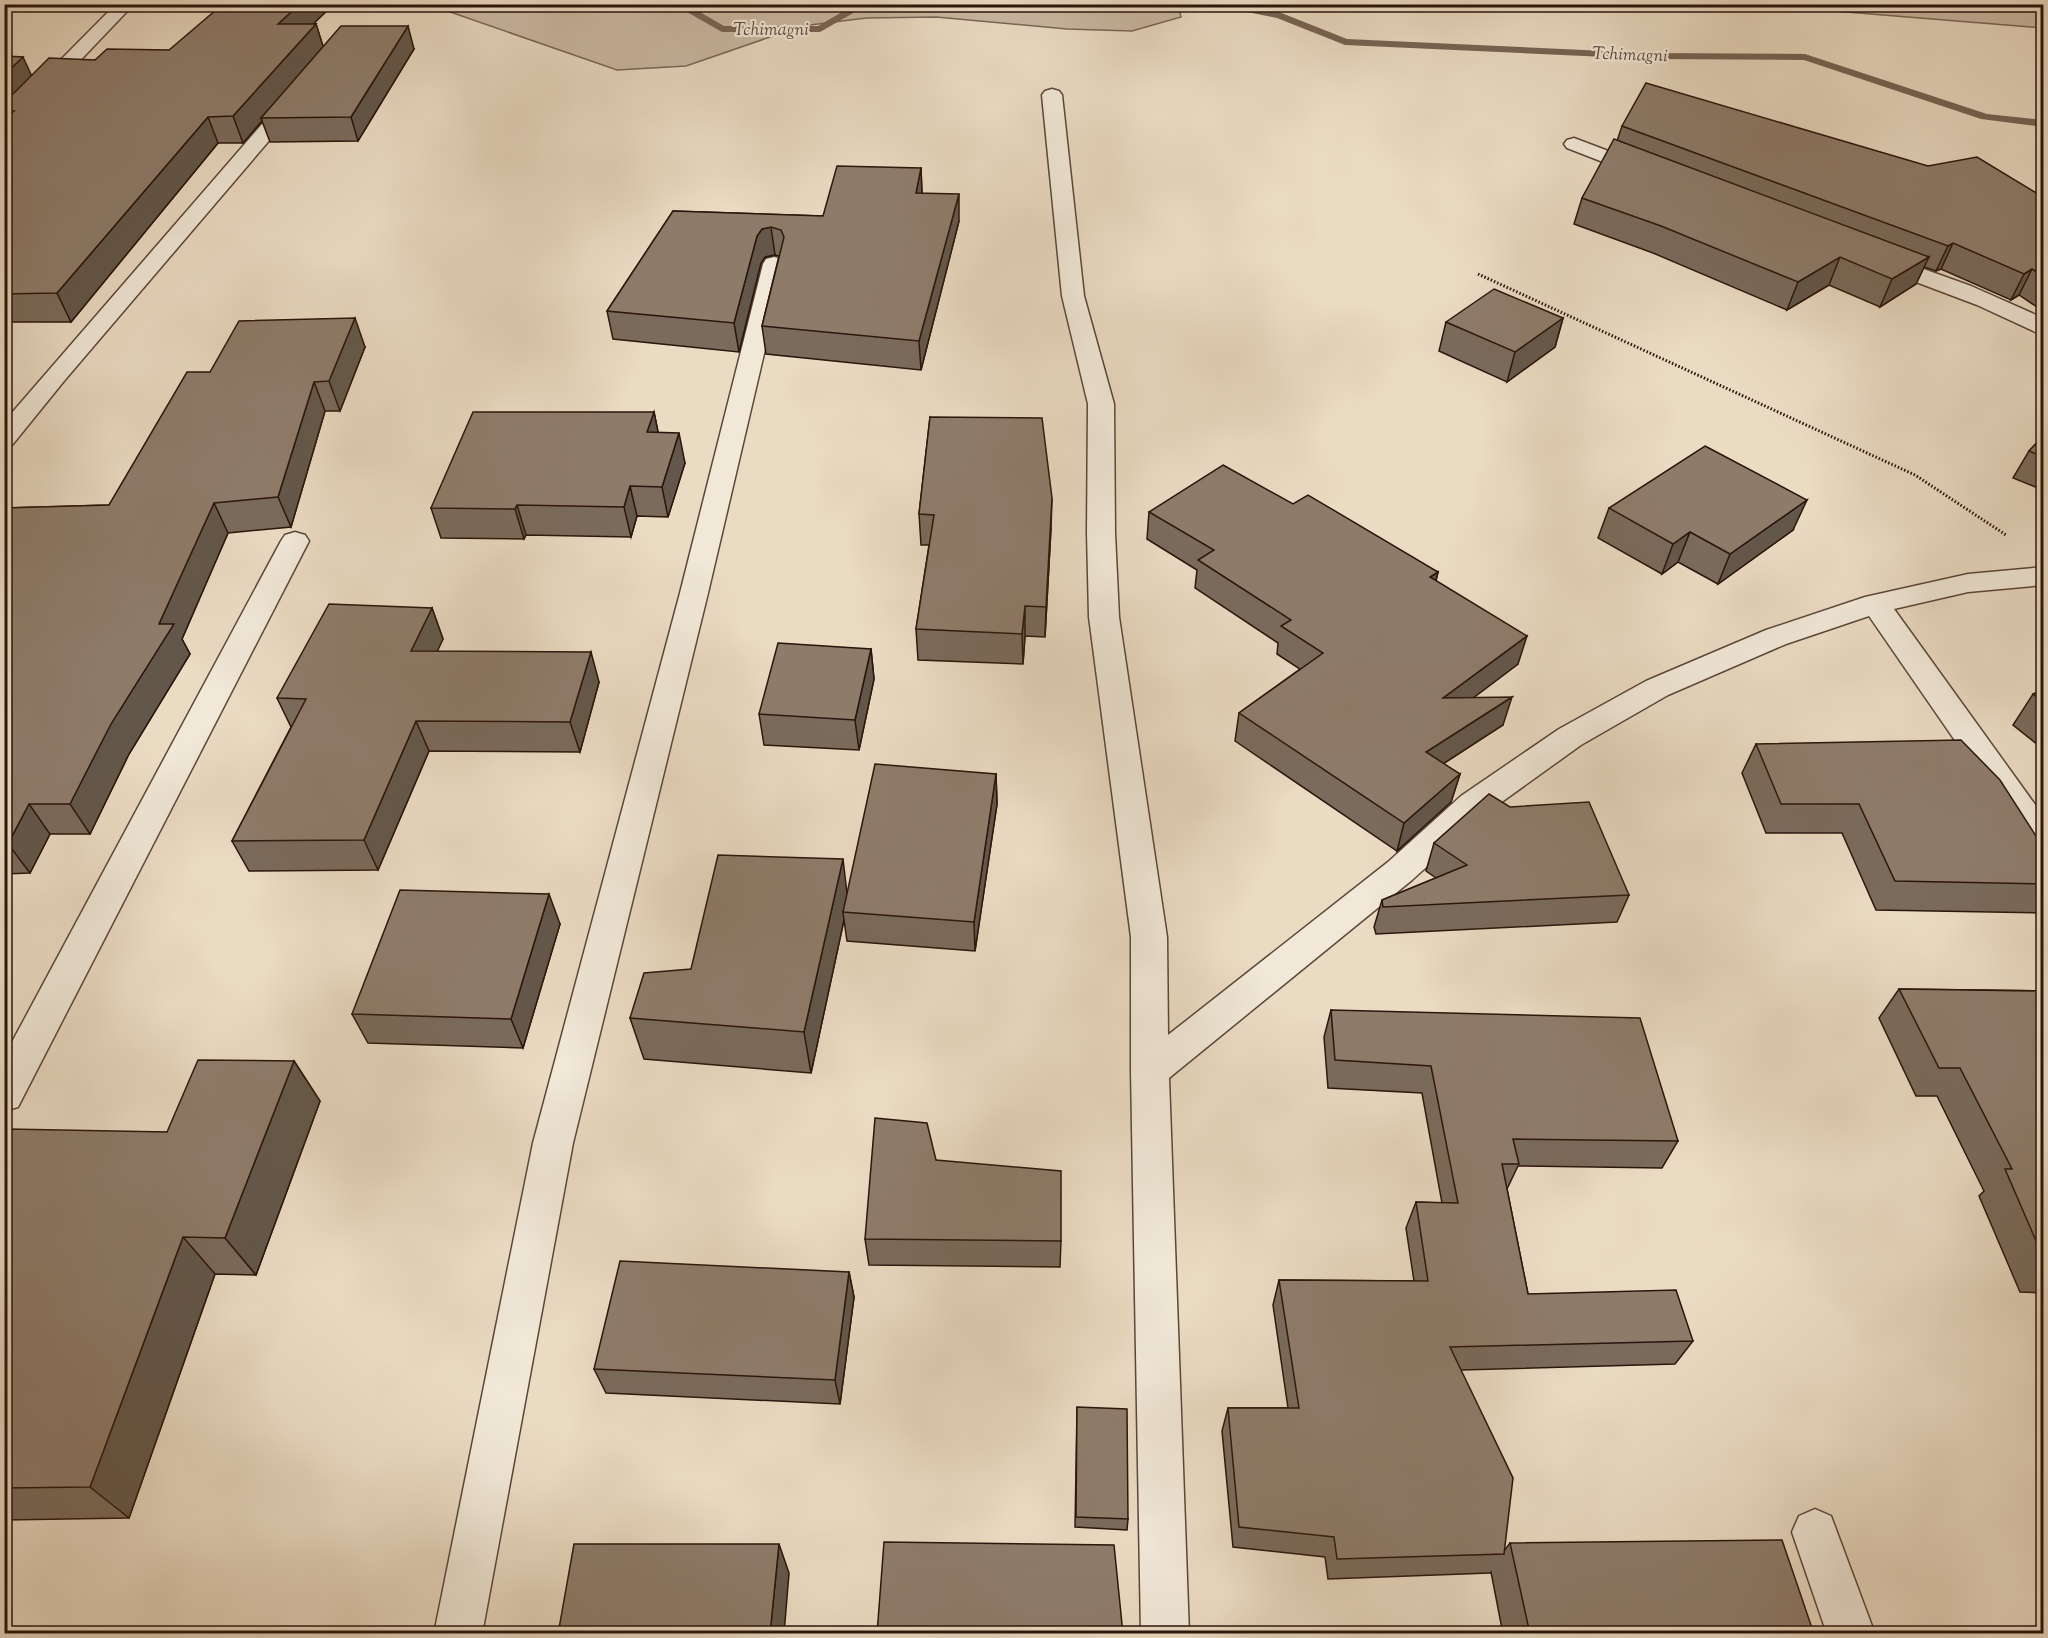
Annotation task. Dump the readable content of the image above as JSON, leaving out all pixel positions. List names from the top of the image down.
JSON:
{
  "water": ["Tchimagni"]
}
